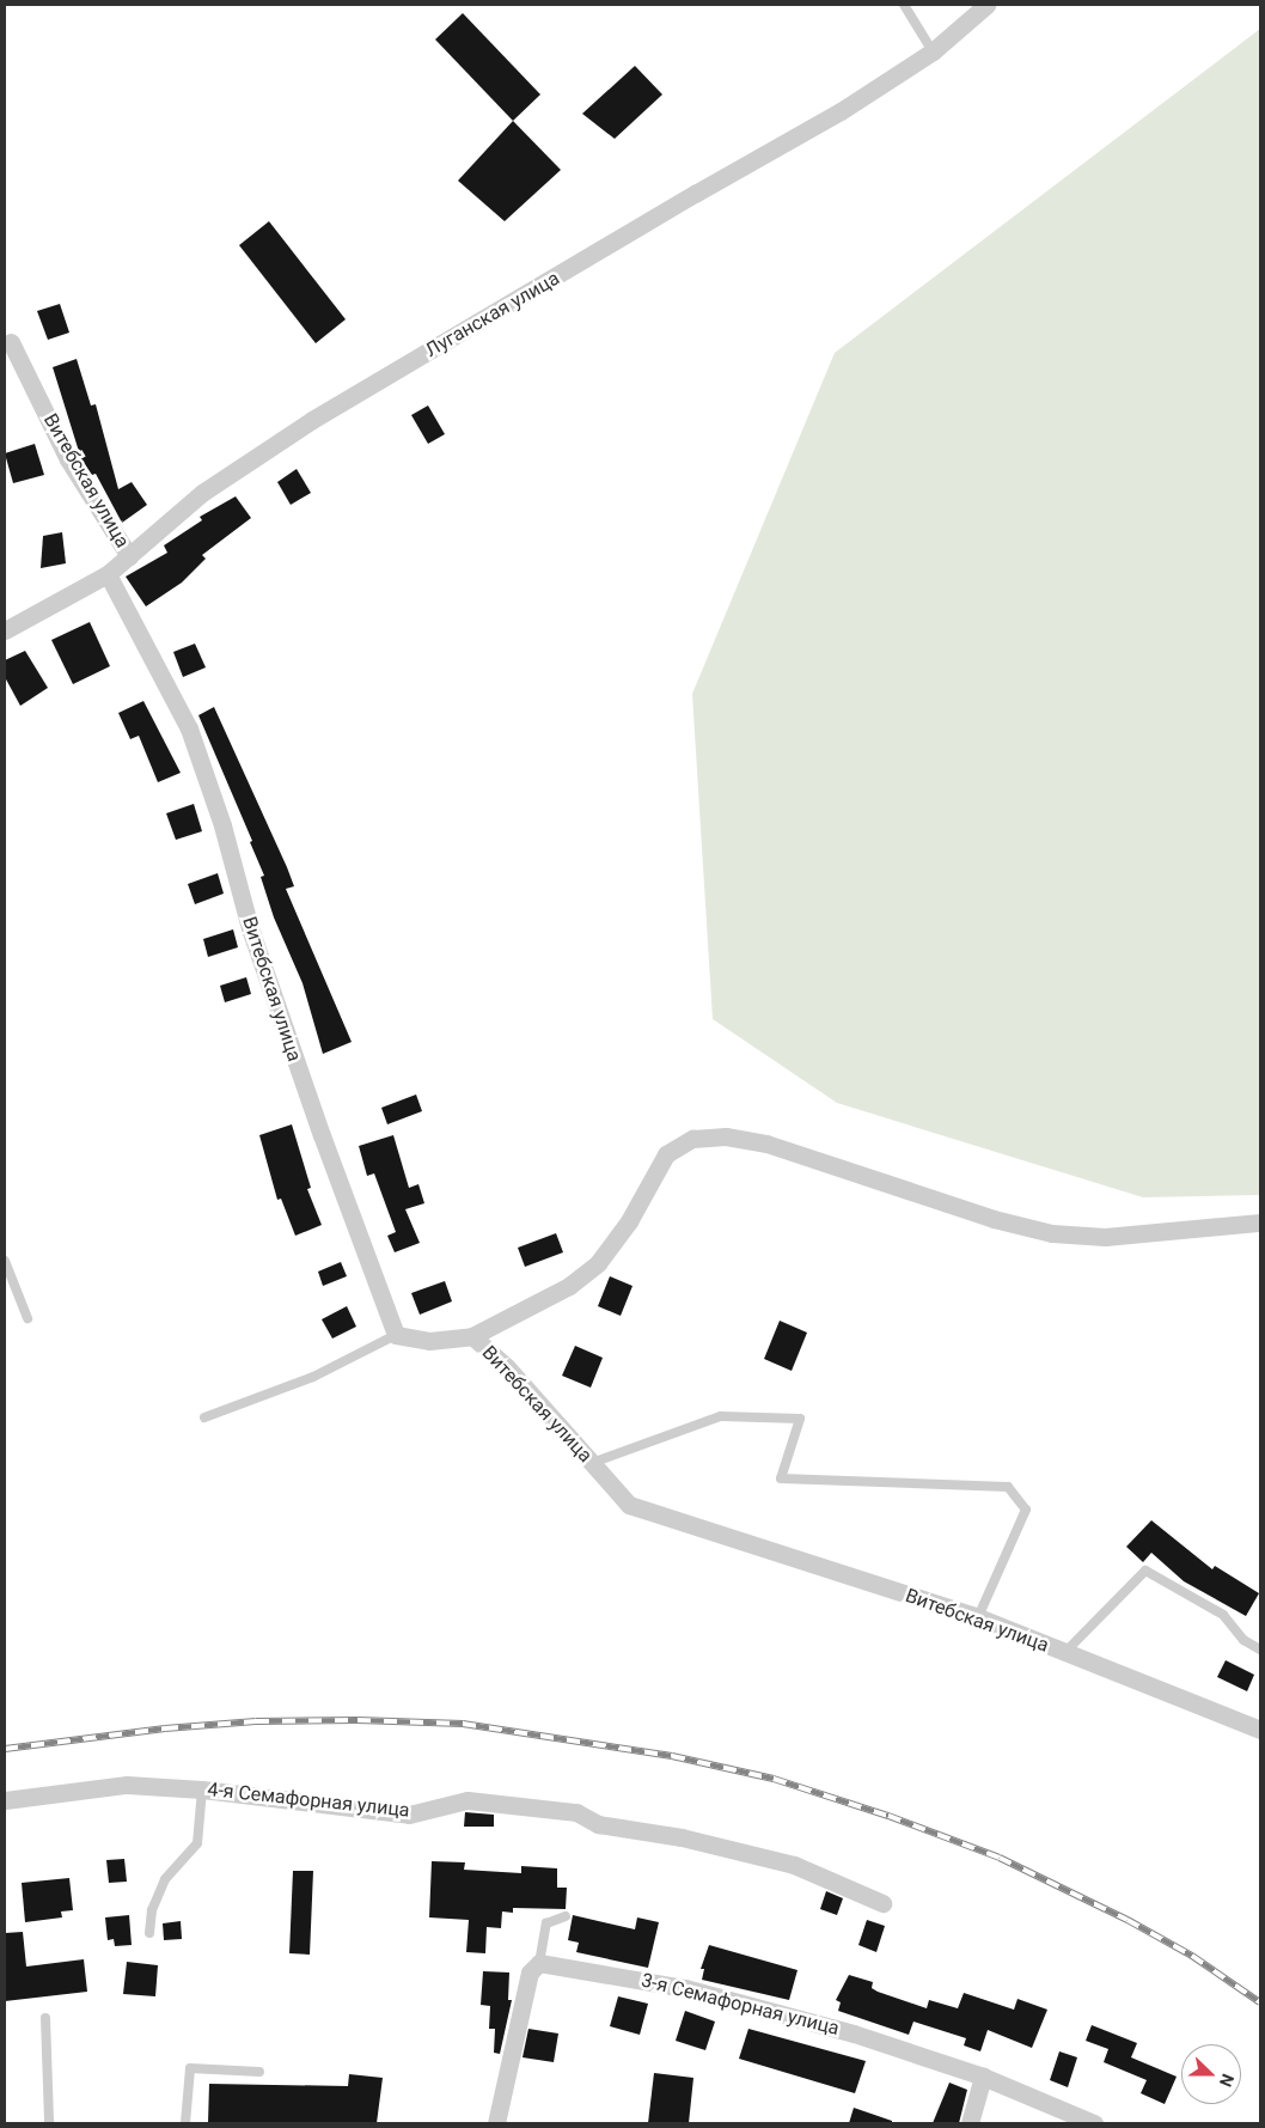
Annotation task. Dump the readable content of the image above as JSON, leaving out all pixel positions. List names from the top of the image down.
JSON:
{
  "streets": {
    "street": [
      "Луганская улица",
      "Витебская улица",
      "4-я Семафорная улица",
      "3-я Семафорная улица"
    ]
  },
  "crossings": [
    ["Луганская улица", "Витебская улица"]
  ],
  "north": "right"
}
